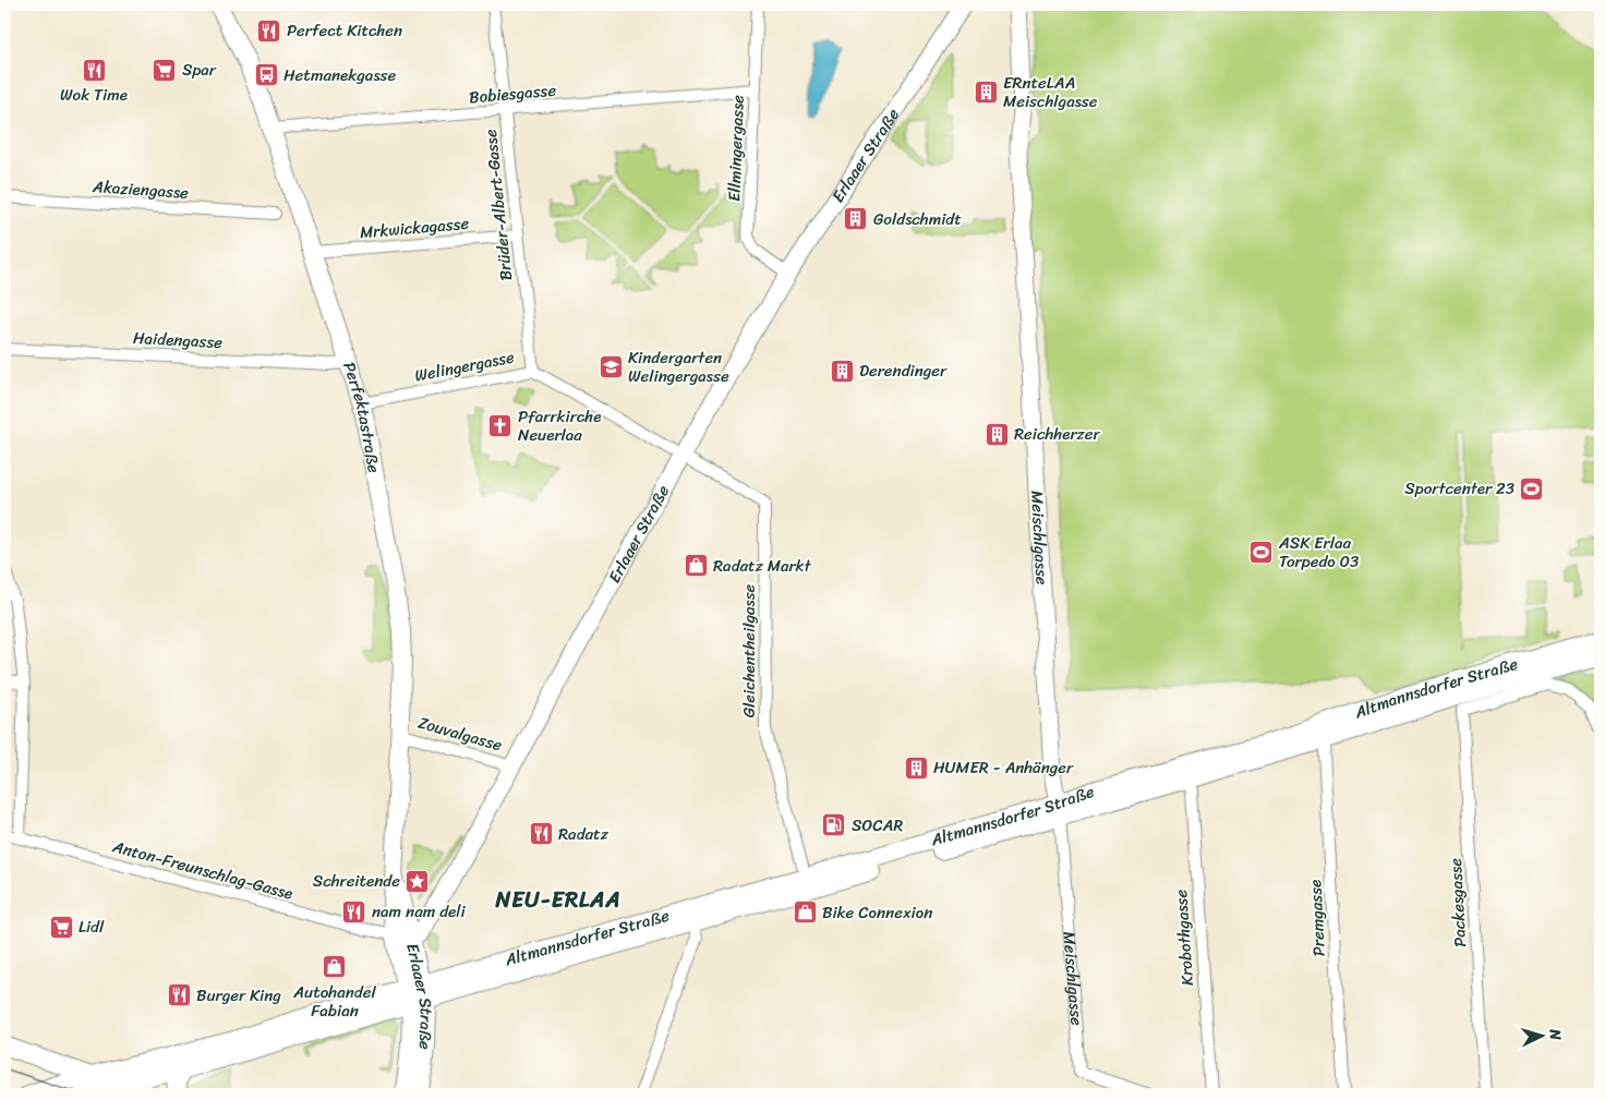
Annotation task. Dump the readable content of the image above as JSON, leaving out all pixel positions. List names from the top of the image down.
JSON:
{
  "streets": {
    "main road": ["Erlaaer Straße", "Perfektastraße", "Altmannsdorfer Straße"],
    "street": [
      "Bobiesgasse",
      "Ellmingergasse",
      "Akaziengasse",
      "Brüder-Albert-Gasse",
      "Mrkwickagasse",
      "Haidengasse",
      "Welingergasse",
      "Meischlgasse",
      "Gleichentheilgasse",
      "Zouvalgasse",
      "Anton-Freunschlag-Gasse",
      "Packesgasse",
      "Premgasse",
      "Krobothgasse"
    ]
  },
  "crossings": [
    ["Bobiesgasse", "Ellmingergasse"],
    ["Bobiesgasse", "Brüder-Albert-Gasse"],
    ["Bobiesgasse", "Perfektastraße"],
    ["Ellmingergasse", "Erlaaer Straße"],
    ["Erlaaer Straße", "Welingergasse"],
    ["Erlaaer Straße", "Perfektastraße"],
    ["Erlaaer Straße", "Gleichentheilgasse"],
    ["Erlaaer Straße", "Altmannsdorfer Straße"],
    ["Erlaaer Straße", "Zouvalgasse"],
    ["Erlaaer Straße", "Anton-Freunschlag-Gasse"],
    ["Brüder-Albert-Gasse", "Mrkwickagasse"],
    ["Brüder-Albert-Gasse", "Welingergasse"],
    ["Mrkwickagasse", "Perfektastraße"],
    ["Haidengasse", "Perfektastraße"],
    ["Welingergasse", "Perfektastraße"],
    ["Welingergasse", "Gleichentheilgasse"],
    ["Perfektastraße", "Zouvalgasse"],
    ["Perfektastraße", "Anton-Freunschlag-Gasse"],
    ["Meischlgasse", "Altmannsdorfer Straße"],
    ["Gleichentheilgasse", "Altmannsdorfer Straße"],
    ["Altmannsdorfer Straße", "Packesgasse"],
    ["Altmannsdorfer Straße", "Premgasse"],
    ["Altmannsdorfer Straße", "Krobothgasse"]
  ],
  "districts": ["NEU-ERLAA"],
  "places": {
    "restaurant": [
      "Perfect Kitchen",
      "Wok Time",
      "Radatz",
      "nam nam deli",
      "Burger King"
    ],
    "supermarket": ["Spar", "Lidl"],
    "bus stop": ["Hetmanekgasse"],
    "building": [
      "ERnteLAA Meischlgasse",
      "Goldschmidt",
      "Derendinger",
      "Reichherzer",
      "HUMER - Anhänger"
    ],
    "school or university": ["Kindergarten Welingergasse"],
    "church": ["Pfarrkirche Neuerlaa"],
    "sports": ["Sportcenter 23", "ASK Erlaa Torpedo 03"],
    "shop": ["Radatz Markt", "Bike Connexion", "Autohandel Fabian"],
    "fuel station": ["SOCAR"],
    "place": ["Schreitende"]
  },
  "north": "right"
}
